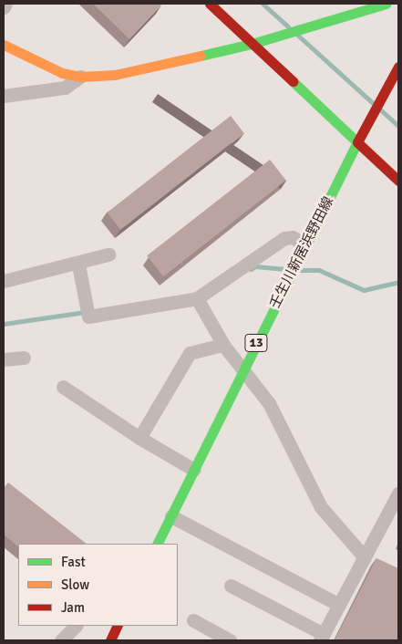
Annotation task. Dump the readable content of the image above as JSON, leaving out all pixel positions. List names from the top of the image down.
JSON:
{
  "streets": {
    "main road": ["壬生川新居浜野田線", "13"]
  },
  "legend": ["Fast", "Slow", "Jam"]
}
